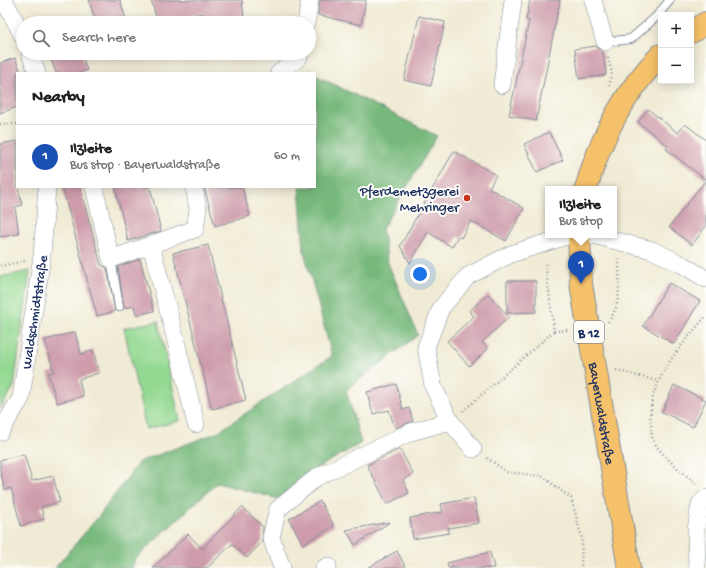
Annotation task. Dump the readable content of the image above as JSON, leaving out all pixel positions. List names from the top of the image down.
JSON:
{
  "streets": {
    "main road": ["B 12", "Bayerwaldstraße"],
    "street": ["Waldschmidtstraße"]
  },
  "places": ["Pferdemetzgerei Mehringer"],
  "page": {
    "map_buttons": ["+", "−"],
    "search": "Search here",
    "heading": "Nearby",
    "list": [
      {
        "mark": "1",
        "name": "Ilzleite",
        "note": "Bus stop · Bayerwaldstraße",
        "value": "60 m"
      }
    ],
    "popup": ["Ilzleite", "Bus stop"],
    "pins": "1"
  }
}
